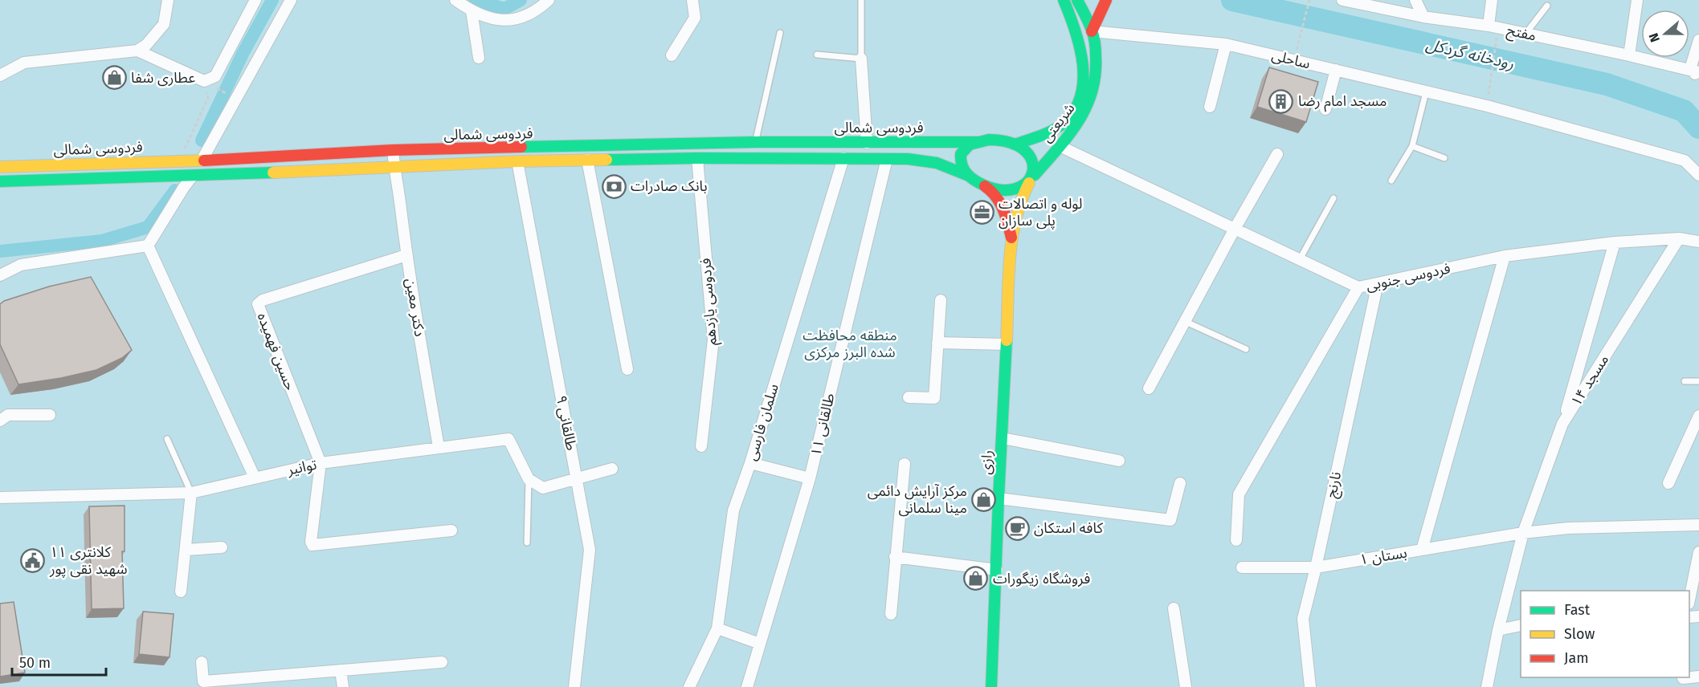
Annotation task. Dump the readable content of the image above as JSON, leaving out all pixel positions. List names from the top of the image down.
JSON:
{
  "streets": {
    "street": [
      "مفتح",
      "ساحلی",
      "شریعتی",
      "فردوسی شمالی",
      "فردوسی جنوبی",
      "فردوسی یازدهم",
      "دکتر معین",
      "حسین فهمیده",
      "مسجد ۱۴",
      "سلمان فارسی",
      "طالقانی ۹",
      "طالقانی ۱۱",
      "رازی",
      "توانیر",
      "نارنج",
      "بستان ۱"
    ]
  },
  "crossings": [
    ["ساحلی", "شریعتی"],
    ["شریعتی", "فردوسی شمالی"],
    ["شریعتی", "فردوسی جنوبی"],
    ["فردوسی شمالی", "فردوسی یازدهم"],
    ["فردوسی شمالی", "دکتر معین"],
    ["فردوسی شمالی", "سلمان فارسی"],
    ["فردوسی شمالی", "طالقانی ۹"],
    ["فردوسی شمالی", "طالقانی ۱۱"],
    ["فردوسی جنوبی", "مسجد ۱۴"],
    ["فردوسی جنوبی", "نارنج"],
    ["دکتر معین", "حسین فهمیده"],
    ["دکتر معین", "توانیر"],
    ["حسین فهمیده", "توانیر"],
    ["مسجد ۱۴", "بستان ۱"],
    ["نارنج", "بستان ۱"]
  ],
  "water": ["رودخانه گردکل"],
  "parks": ["منطقه محافظت شده البرز مرکزی"],
  "places": {
    "shop": ["عطاری شفا", "مرکز آرایش دائمی مینا سلمانی", "فروشگاه زیگورات"],
    "building": ["مسجد امام رضا"],
    "bank": ["بانک صادرات"],
    "office": ["لوله و اتصالات پلی سازان"],
    "cafe": ["کافه استکان"],
    "public building": ["کلانتری ۱۱ شهید نقی پور"]
  },
  "legend": ["Fast", "Slow", "Jam"],
  "scale_bar": "50 m",
  "north": "left"
}
